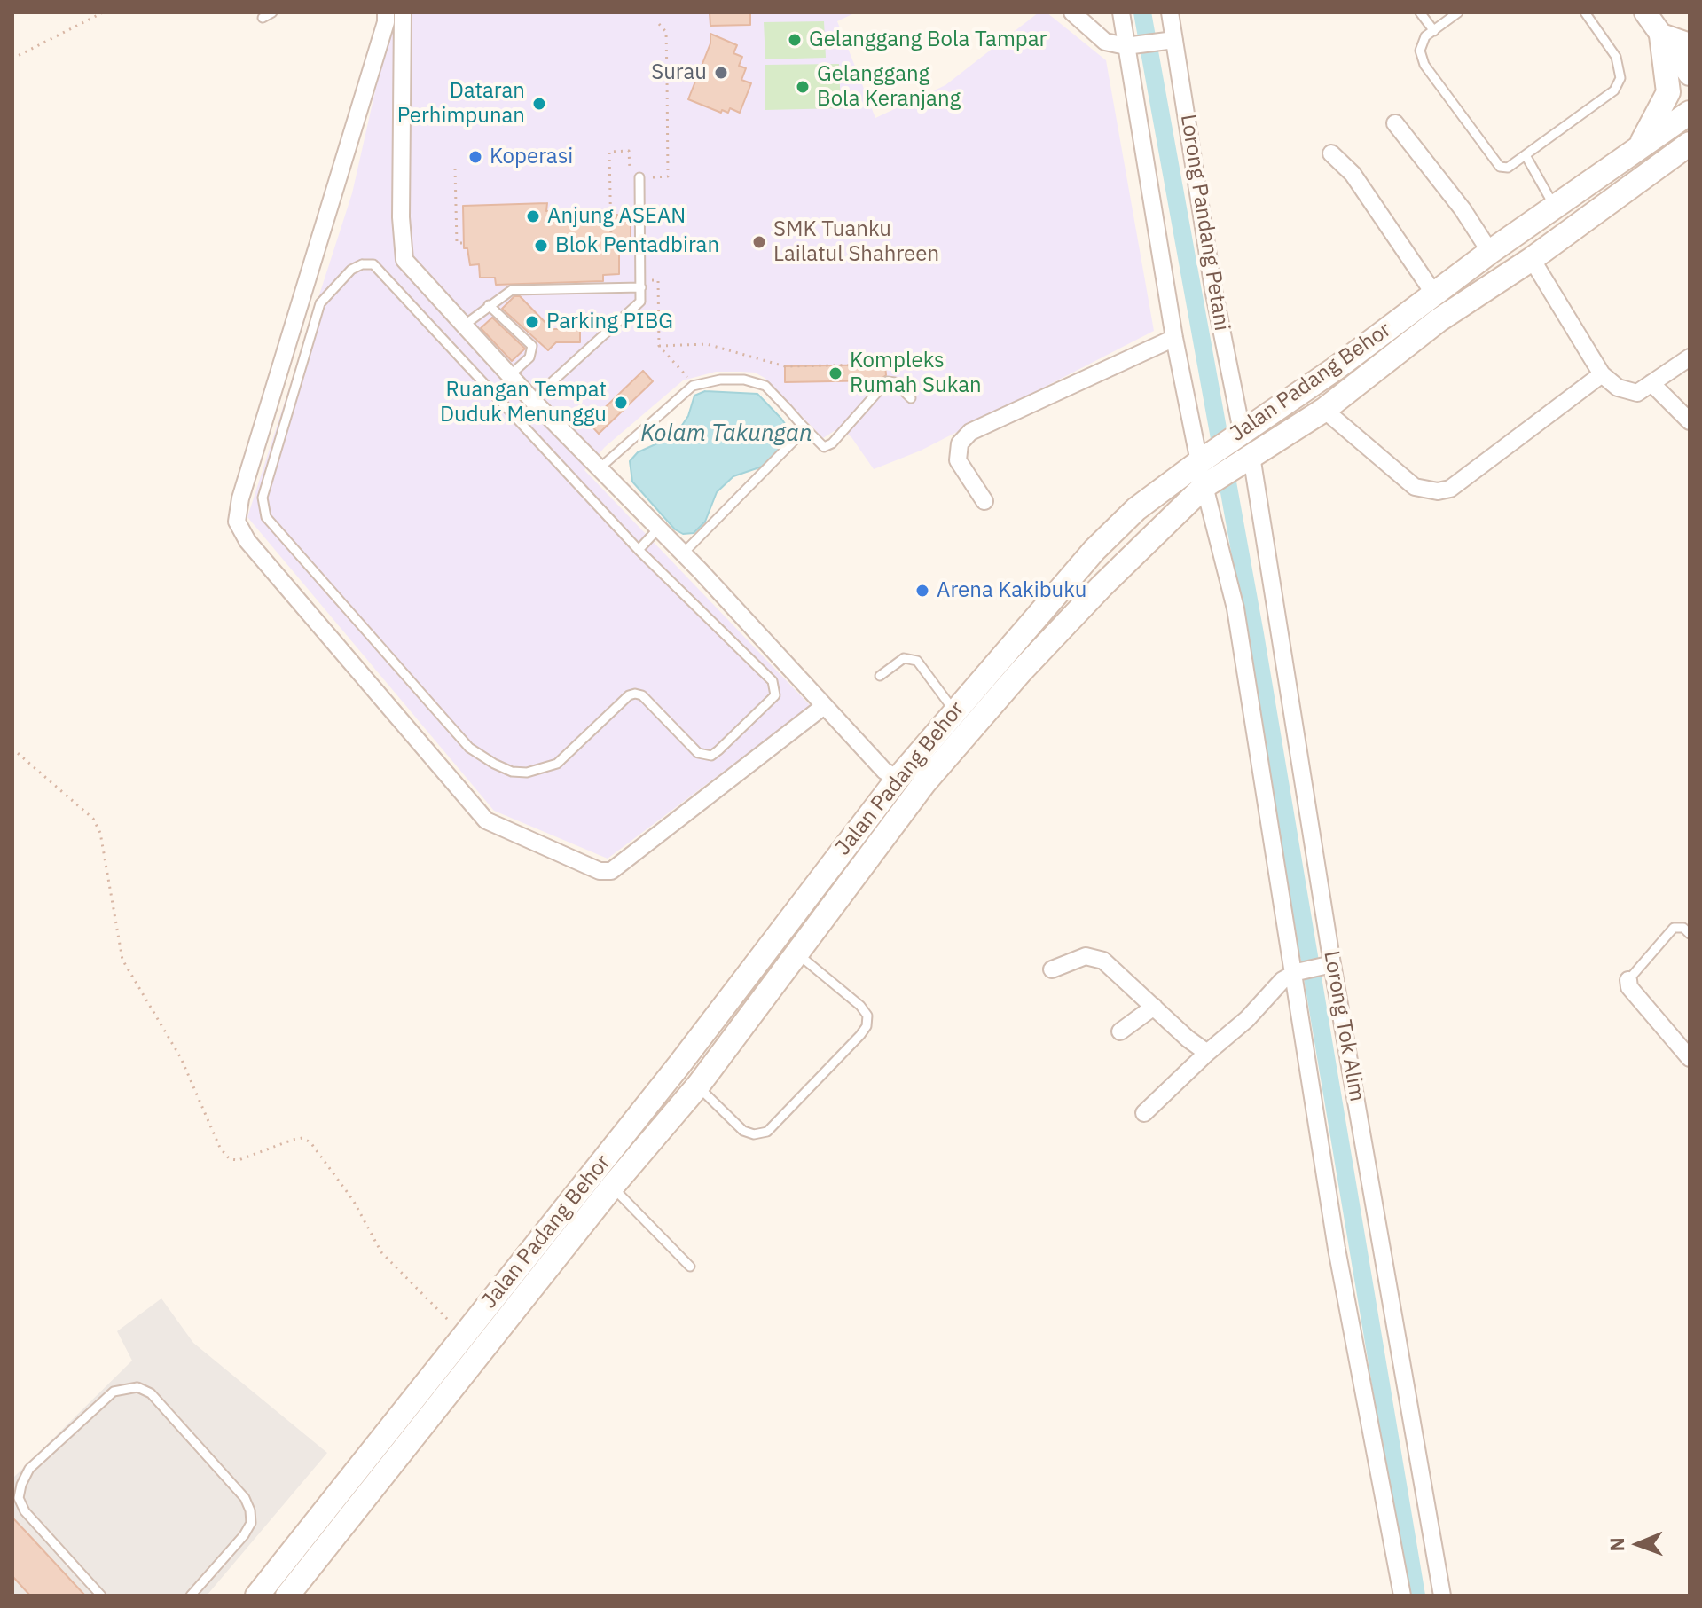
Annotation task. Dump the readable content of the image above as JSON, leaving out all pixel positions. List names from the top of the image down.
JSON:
{
  "streets": {
    "main road": ["Jalan Padang Behor"],
    "street": ["Lorong Pandang Petani", "Lorong Tok Alim"]
  },
  "crossings": [
    ["Lorong Pandang Petani", "Jalan Padang Behor"],
    ["Jalan Padang Behor", "Lorong Tok Alim"]
  ],
  "water": ["Kolam Takungan"],
  "places": [
    "Gelanggang Bola Tampar",
    "Surau",
    "Gelanggang Bola Keranjang",
    "Dataran Perhimpunan",
    "Koperasi",
    "Anjung ASEAN",
    "SMK Tuanku Lailatul Shahreen",
    "Blok Pentadbiran",
    "Parking PIBG",
    "Kompleks Rumah Sukan",
    "Ruangan Tempat Duduk Menunggu",
    "Arena Kakibuku"
  ],
  "north": "left"
}
